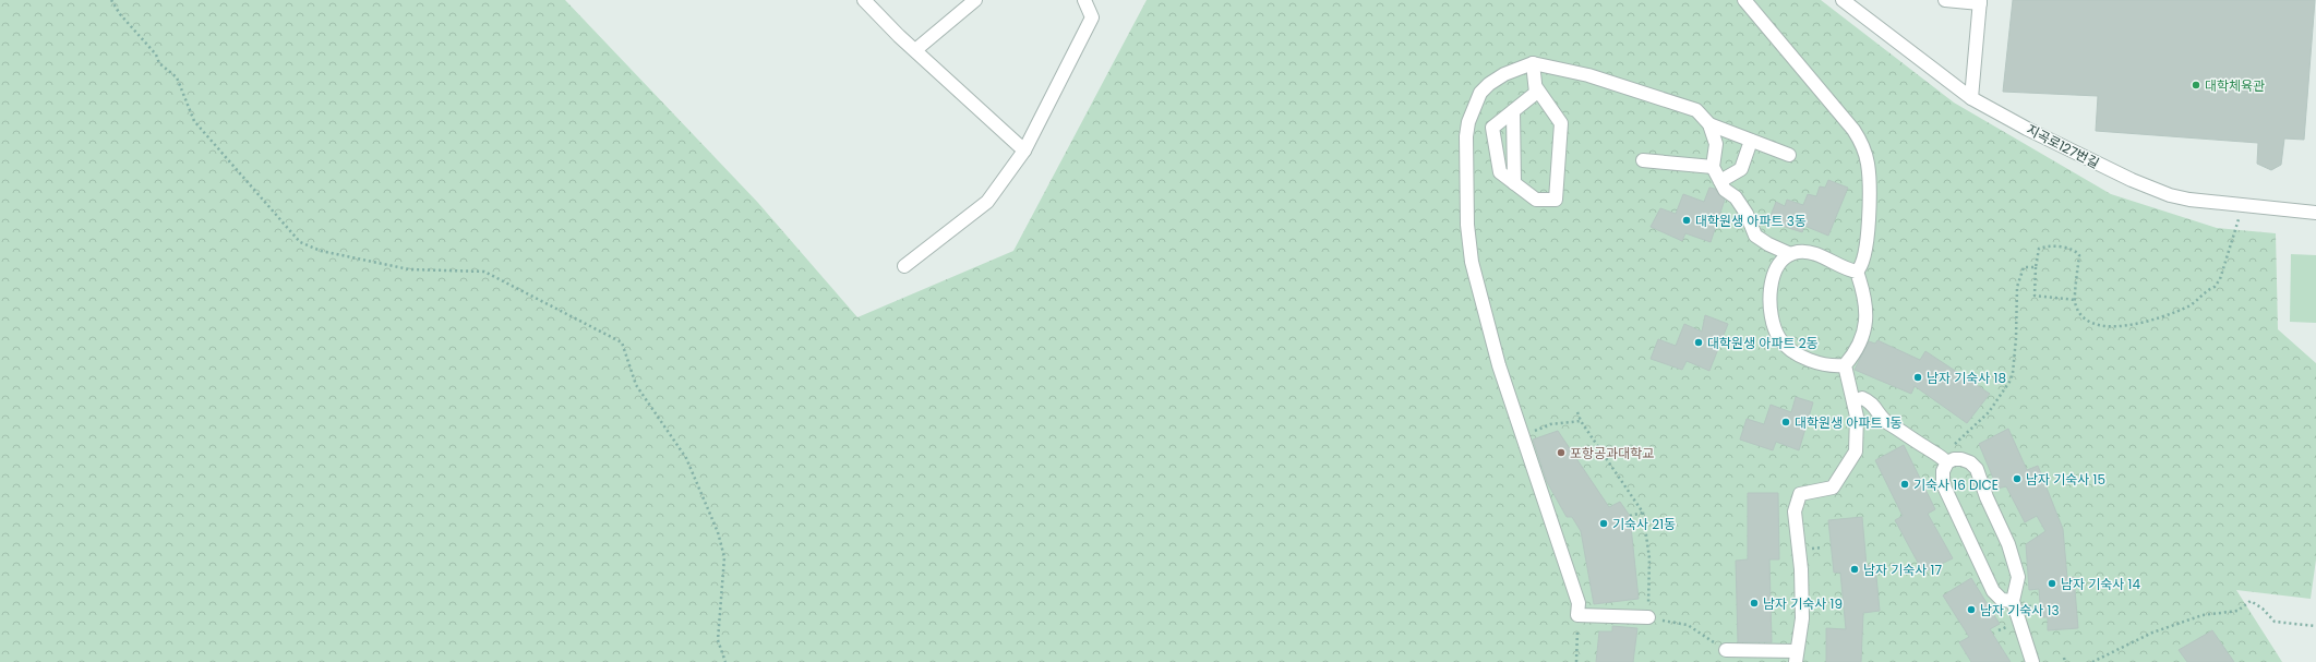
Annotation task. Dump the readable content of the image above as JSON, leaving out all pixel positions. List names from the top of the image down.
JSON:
{
  "streets": {
    "street": ["지곡로127번길"]
  },
  "places": [
    "대학체육관",
    "대학원생 아파트 3동",
    "대학원생 아파트 2동",
    "남자 기숙사 18",
    "대학원생 아파트 1동",
    "포항공과대학교",
    "남자 기숙사 15",
    "기숙사 16 DICE",
    "기숙사 21동",
    "남자 기숙사 17",
    "남자 기숙사 14",
    "남자 기숙사 19",
    "남자 기숙사 13"
  ]
}
